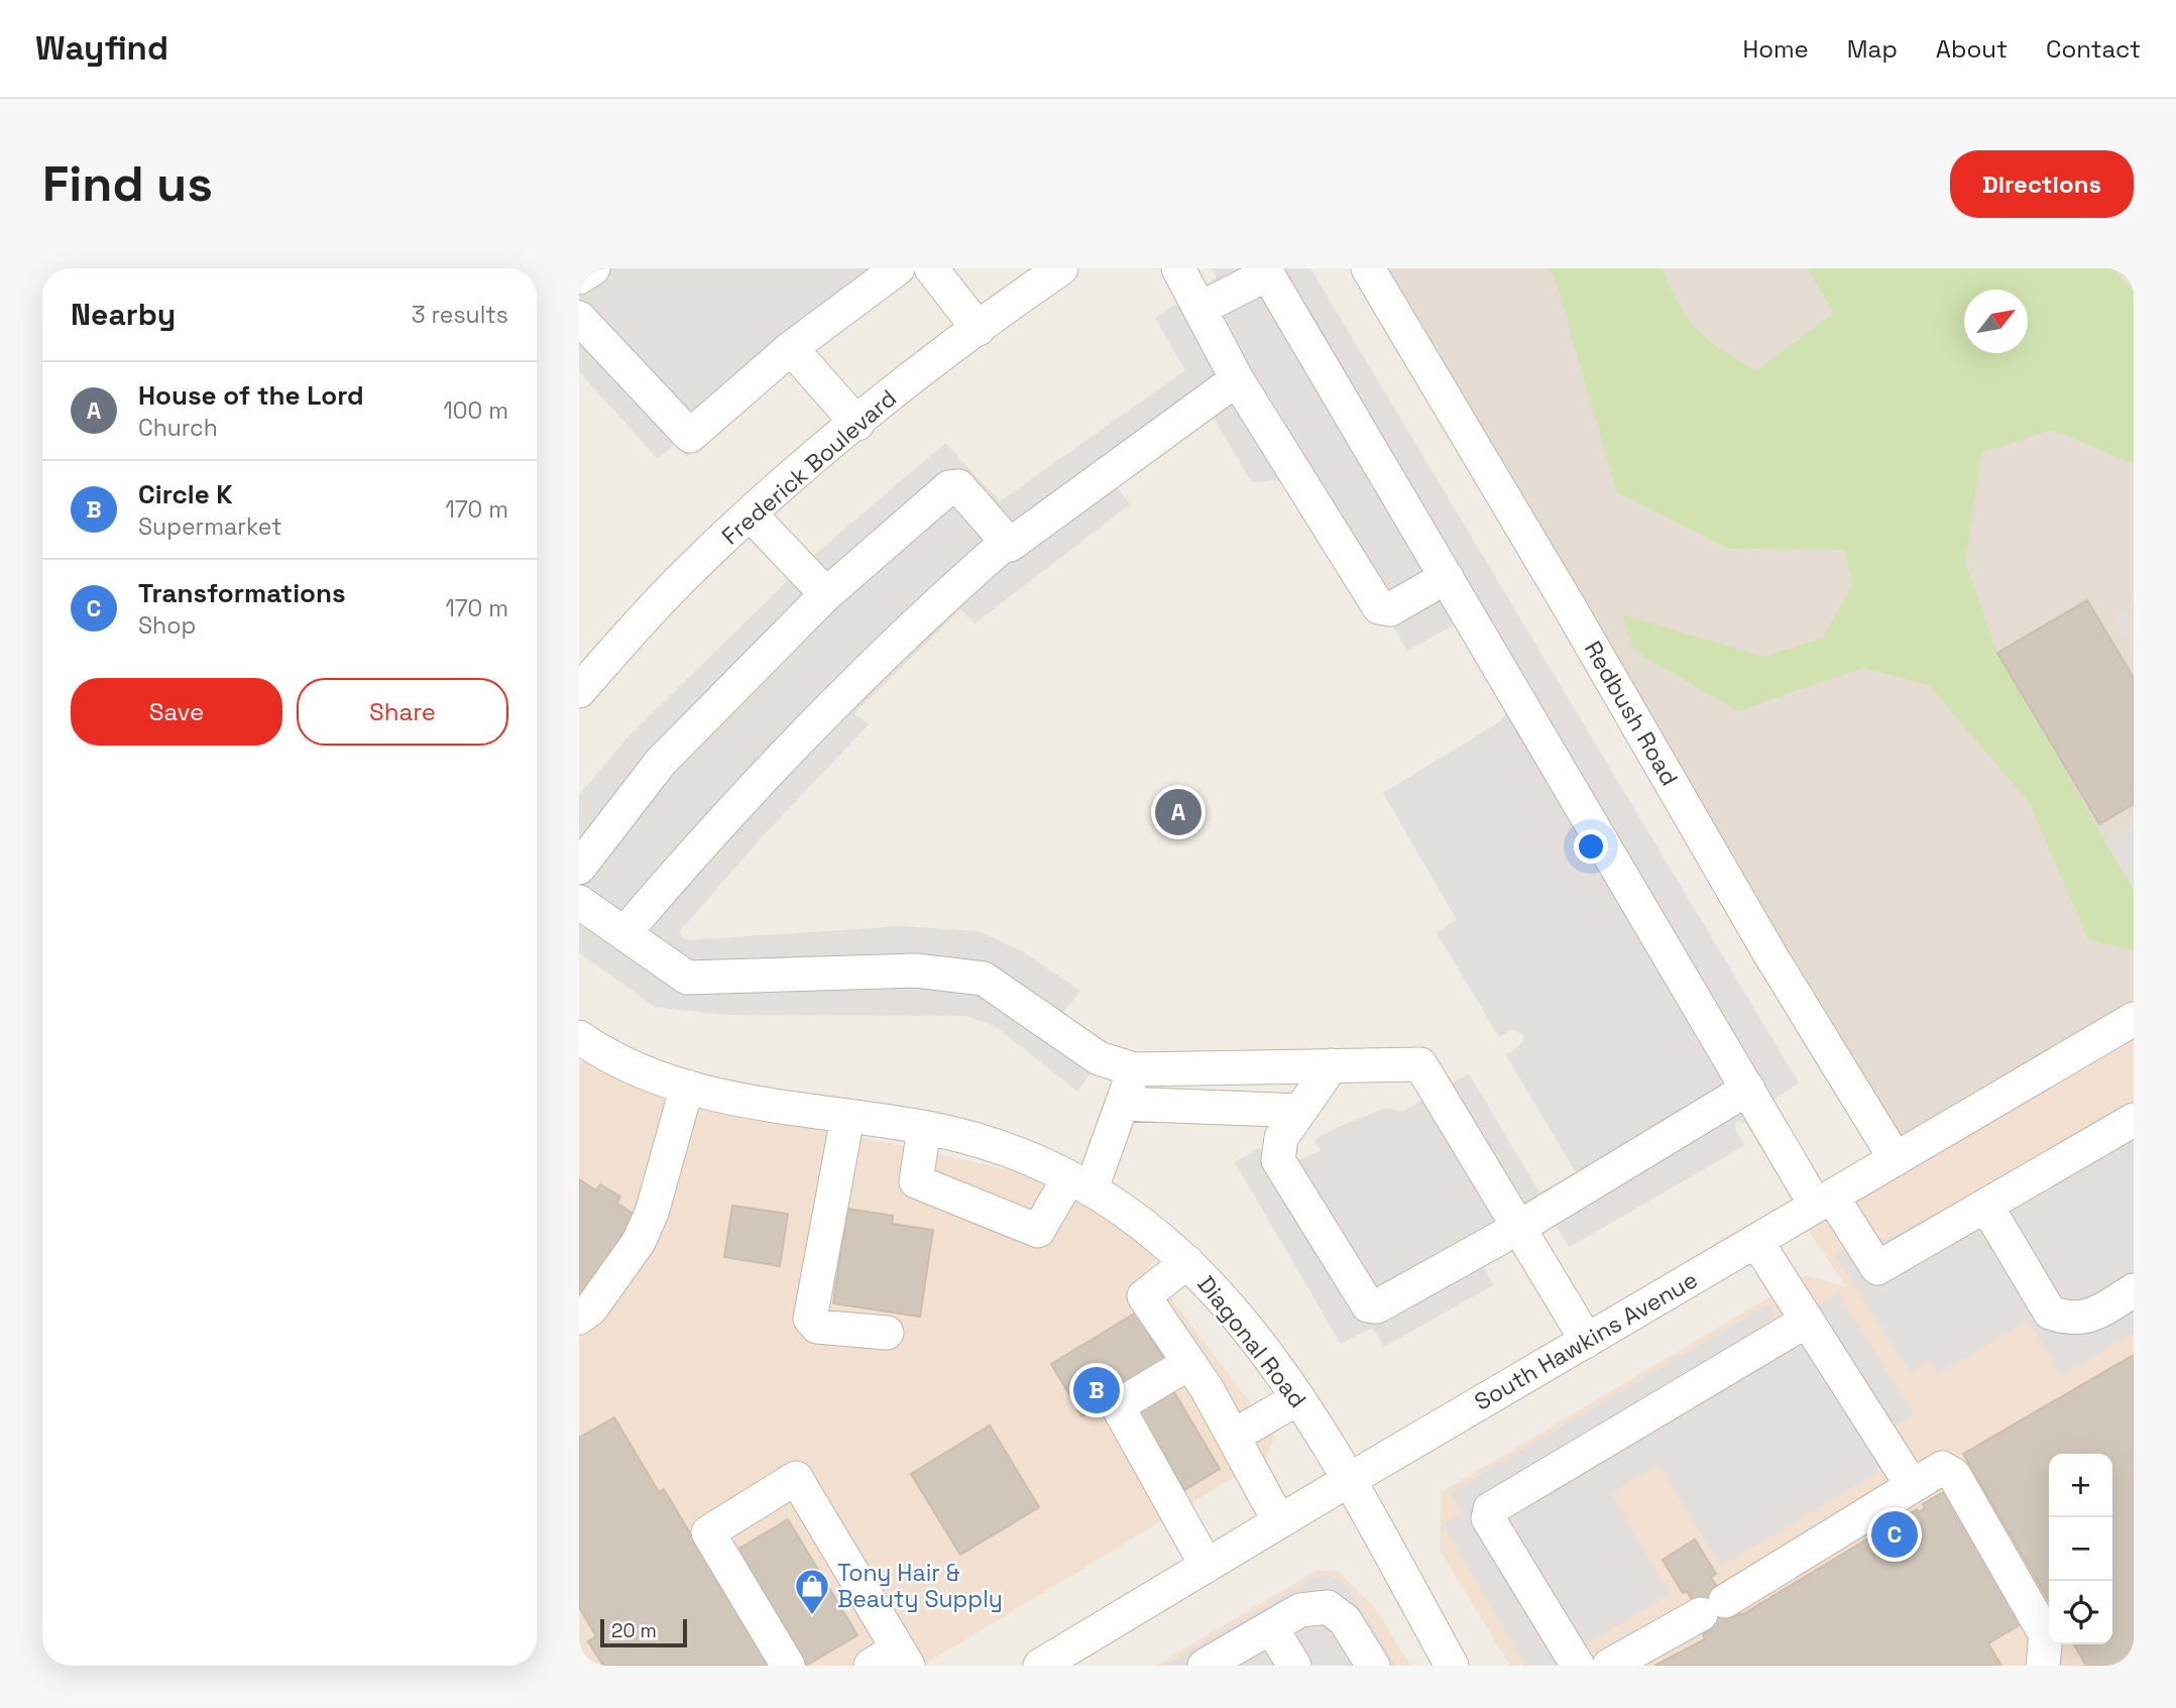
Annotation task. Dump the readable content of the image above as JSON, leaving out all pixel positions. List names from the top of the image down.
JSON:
{
  "streets": {
    "street": [
      "Frederick Boulevard",
      "Redbush Road",
      "South Hawkins Avenue",
      "Diagonal Road"
    ]
  },
  "crossings": [
    ["Redbush Road", "South Hawkins Avenue"],
    ["South Hawkins Avenue", "Diagonal Road"]
  ],
  "places": {
    "shop": ["Tony Hair & Beauty Supply"]
  },
  "scale_bar": "20 m",
  "north": "top right",
  "page": {
    "header": "Wayfind",
    "nav": [
      "Home",
      "Map",
      "About",
      "Contact"
    ],
    "buttons": [
      "Directions",
      ["Save", "Share"]
    ],
    "title": "Find us",
    "heading": ["Nearby", "3 results"],
    "list": [
      {
        "mark": "A",
        "name": "House of the Lord",
        "note": "Church",
        "value": "100 m"
      },
      {
        "mark": "B",
        "name": "Circle K",
        "note": "Supermarket",
        "value": "170 m"
      },
      {
        "mark": "C",
        "name": "Transformations",
        "note": "Shop",
        "value": "170 m"
      }
    ],
    "pins": ["A", "B", "C"],
    "map_buttons": ["+", "−"],
    "scale": "20 m"
  }
}
